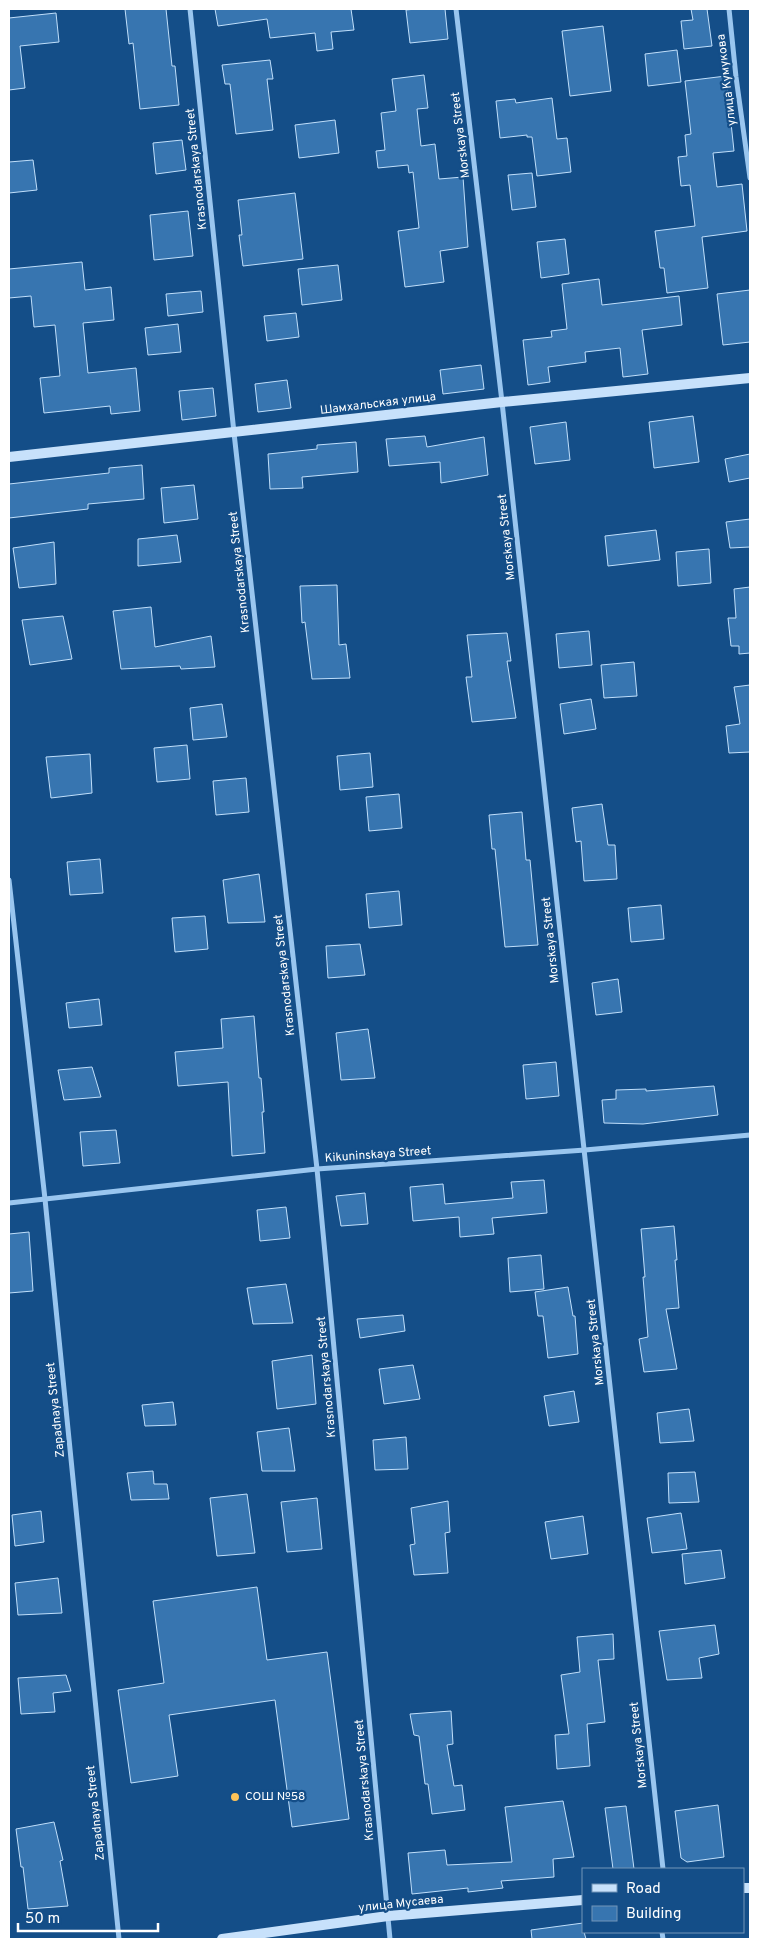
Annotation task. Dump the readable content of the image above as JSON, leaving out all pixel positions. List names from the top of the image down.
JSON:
{
  "streets": {
    "street": [
      "улица Кумукова",
      "Morskaya Street",
      "Krasnodarskaya Street",
      "Шамхальская улица",
      "Kikuninskaya Street",
      "Zapadnaya Street",
      "улица Мусаева"
    ]
  },
  "crossings": [
    ["Morskaya Street", "Шамхальская улица"],
    ["Morskaya Street", "Kikuninskaya Street"],
    ["Krasnodarskaya Street", "Шамхальская улица"],
    ["Krasnodarskaya Street", "Kikuninskaya Street"],
    ["Krasnodarskaya Street", "улица Мусаева"],
    ["Kikuninskaya Street", "Zapadnaya Street"]
  ],
  "places": ["СОШ №58"],
  "legend": ["Road", "Building"],
  "scale_bar": "50 m"
}
